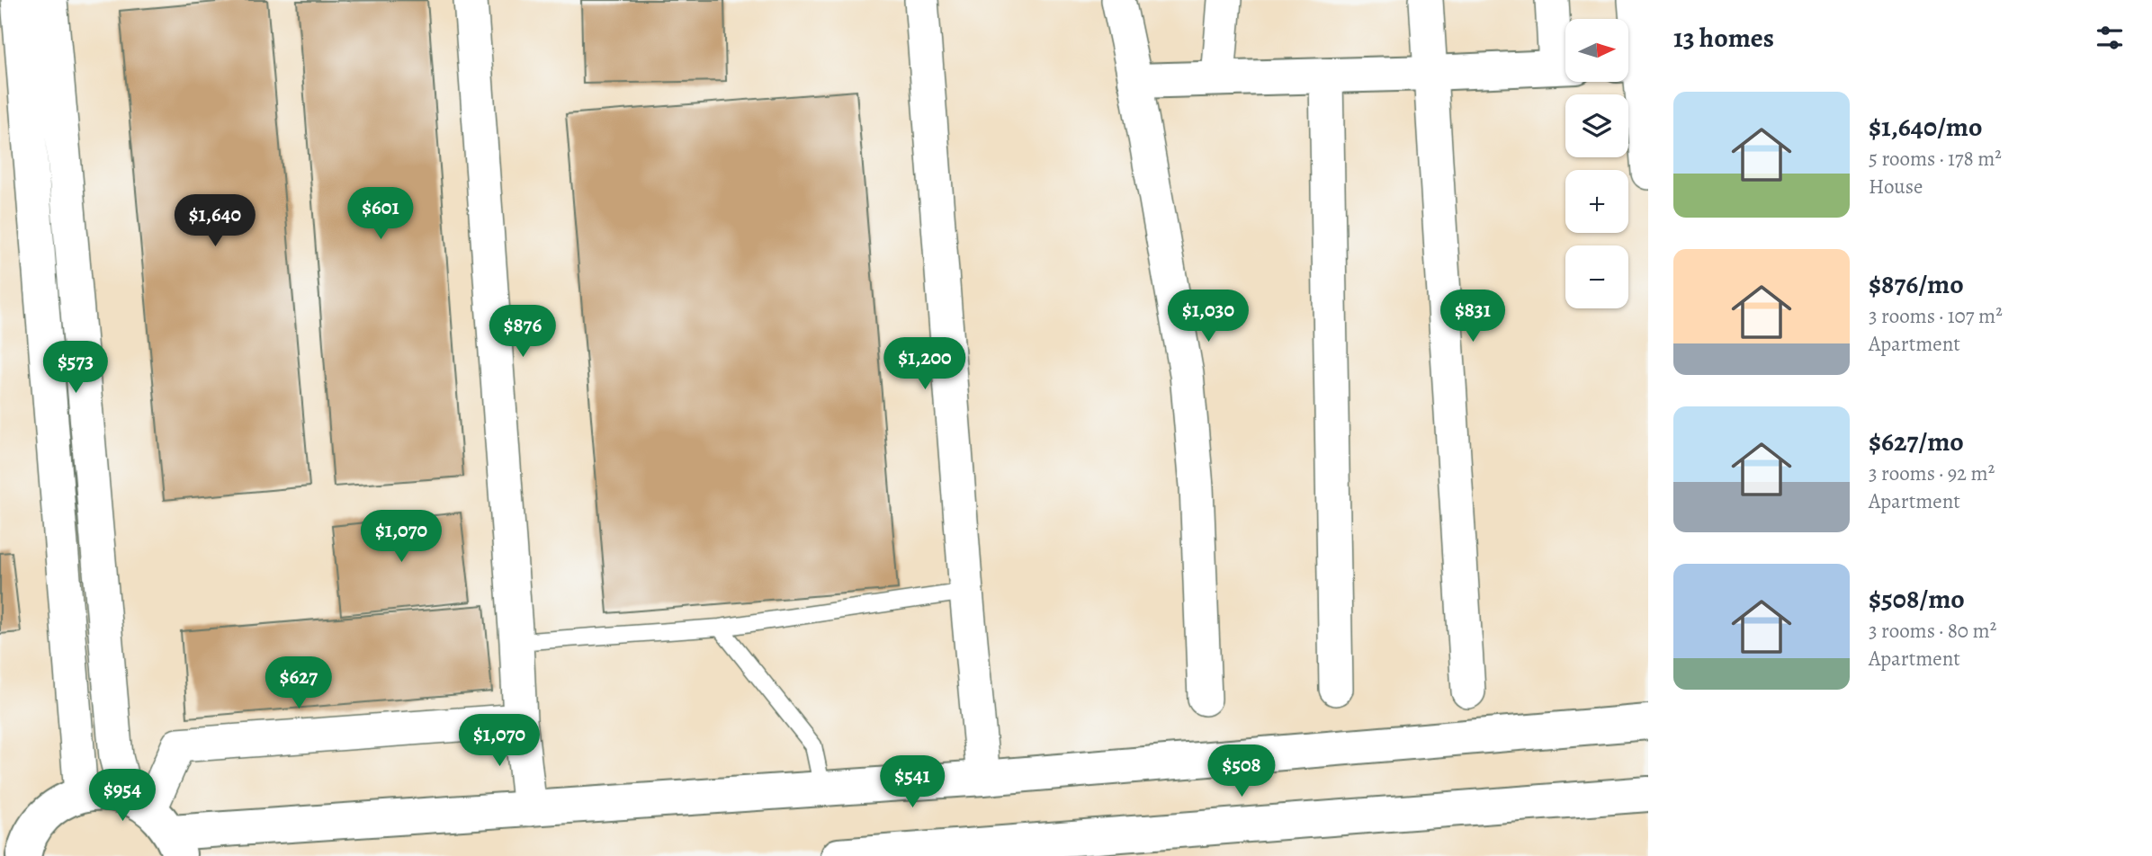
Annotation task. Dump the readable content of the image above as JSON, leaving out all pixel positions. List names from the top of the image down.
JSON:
{
  "north": "right",
  "page": {
    "heading": "13 homes",
    "map_buttons": ["+", "−"],
    "list": [
      {
        "name": "$1,640/mo",
        "note": "5 rooms · 178 m² · House"
      },
      {
        "name": "$876/mo",
        "note": "3 rooms · 107 m² · Apartment"
      },
      {
        "name": "$627/mo",
        "note": "3 rooms · 92 m² · Apartment"
      },
      {
        "name": "$508/mo",
        "note": "3 rooms · 80 m² · Apartment"
      }
    ],
    "price": [
      "$601",
      "$1,640",
      "$1,030",
      "$831",
      "$876",
      "$1,200",
      "$573",
      "$1,070",
      "$627",
      "$1,070",
      "$508",
      "$541",
      "$954"
    ]
  }
}
